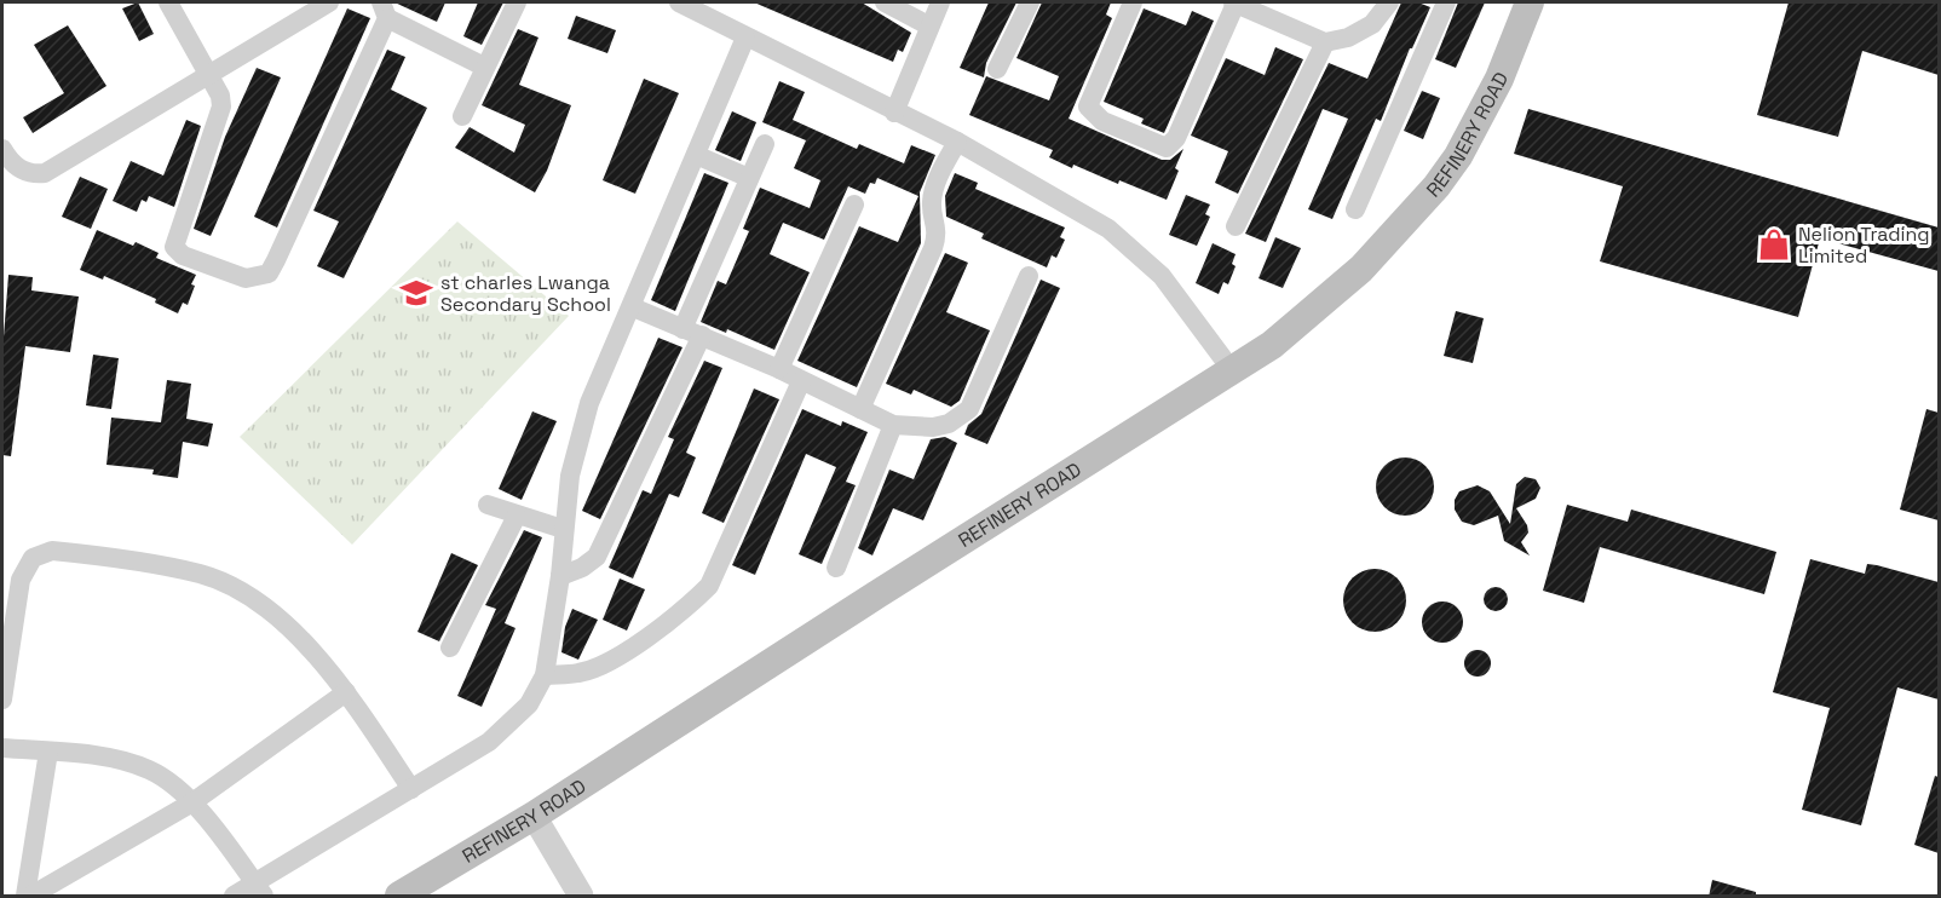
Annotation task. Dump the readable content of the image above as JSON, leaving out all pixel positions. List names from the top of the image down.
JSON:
{
  "streets": {
    "main road": ["REFINERY ROAD"]
  },
  "places": {
    "shop": ["Nelion Trading Limited"],
    "school or university": ["st charles Lwanga Secondary School"]
  }
}
